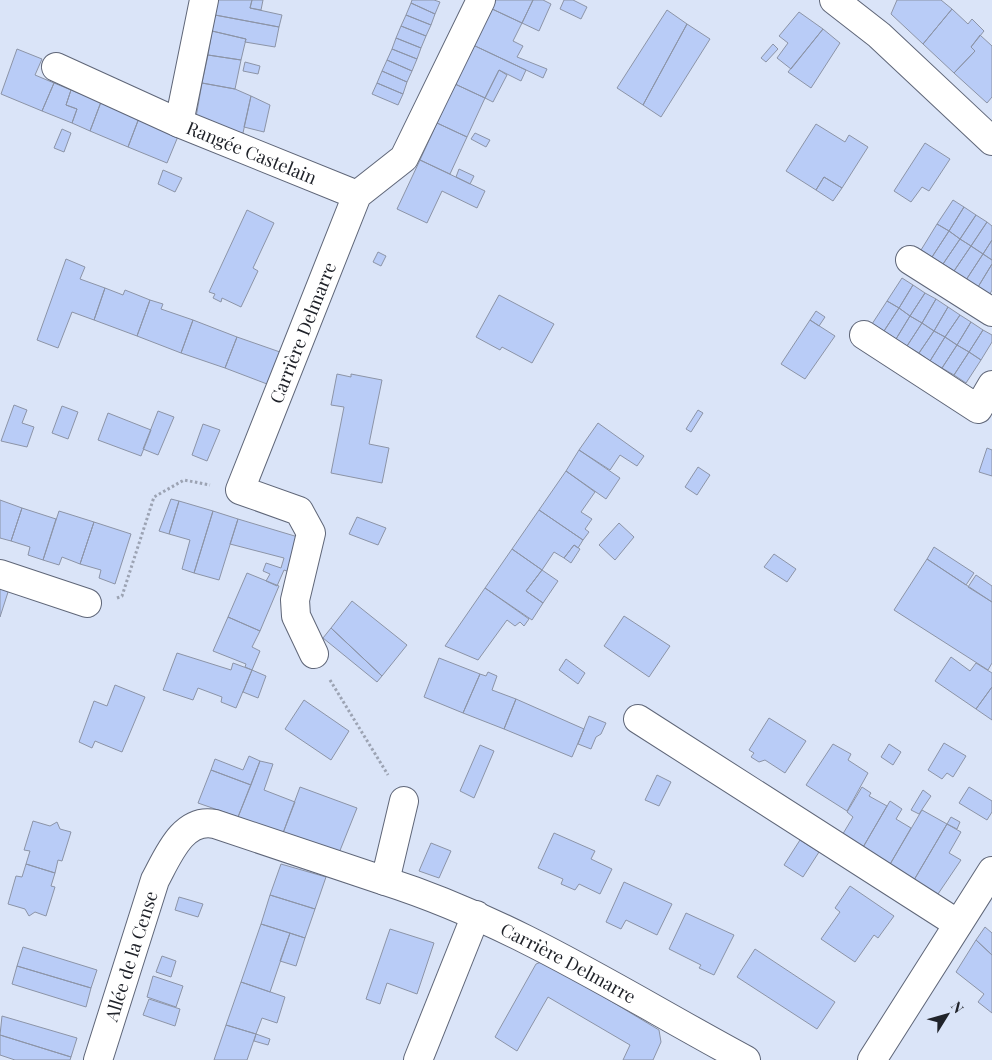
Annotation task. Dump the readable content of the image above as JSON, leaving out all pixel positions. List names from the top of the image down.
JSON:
{
  "streets": {
    "street": ["Rangée Castelain", "Carrière Delmarre", "Allée de la Cense"]
  },
  "crossings": [
    ["Rangée Castelain", "Carrière Delmarre"],
    ["Carrière Delmarre", "Allée de la Cense"]
  ],
  "north": "top right"
}
